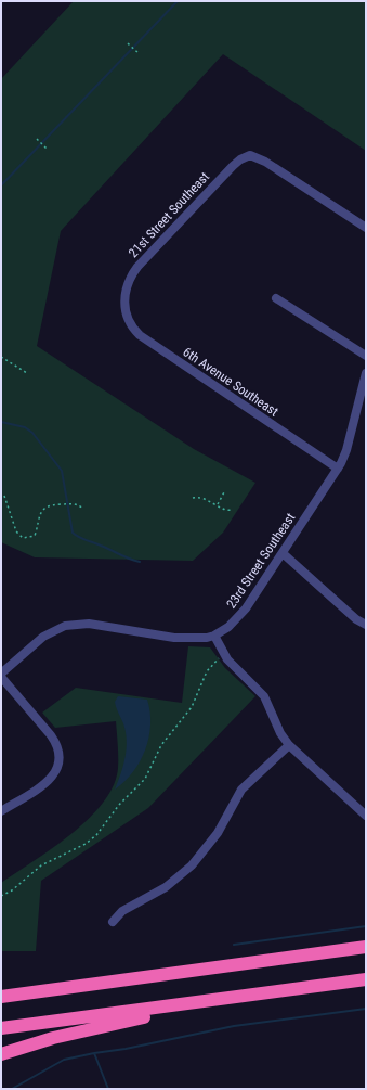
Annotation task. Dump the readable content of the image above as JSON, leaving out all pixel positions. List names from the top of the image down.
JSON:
{
  "streets": {
    "street": ["21st Street Southeast", "6th Avenue Southeast", "23rd Street Southeast"]
  },
  "crossings": [
    ["21st Street Southeast", "6th Avenue Southeast"],
    ["6th Avenue Southeast", "23rd Street Southeast"]
  ]
}
